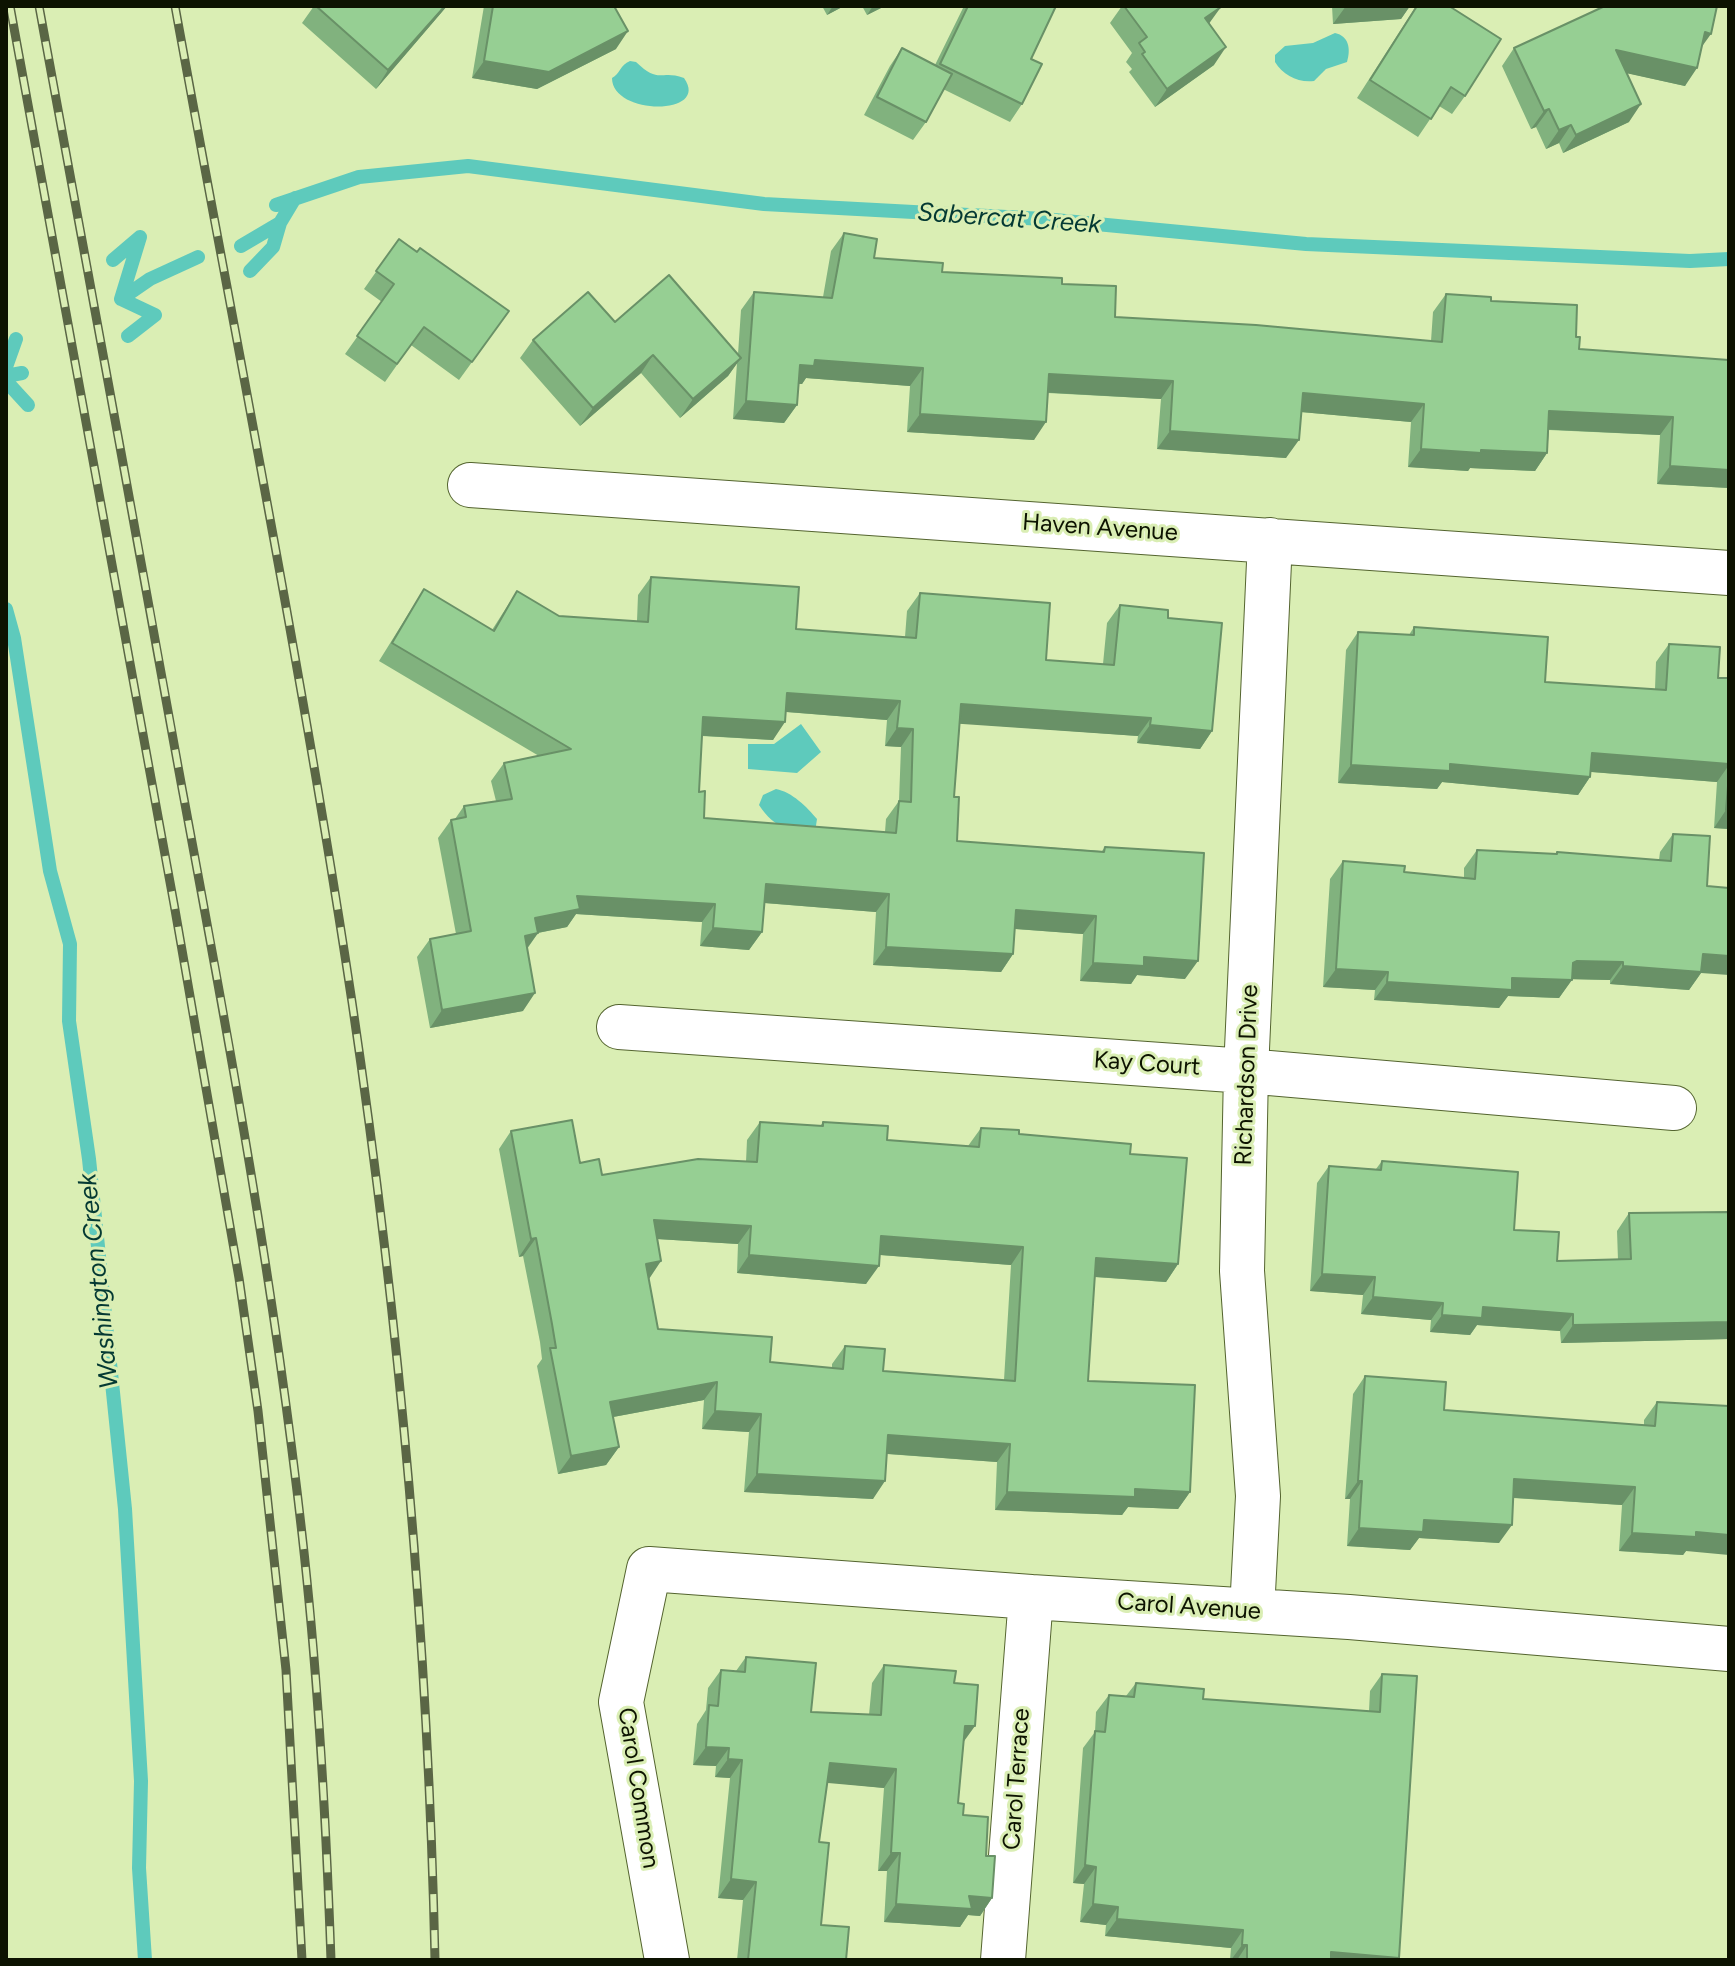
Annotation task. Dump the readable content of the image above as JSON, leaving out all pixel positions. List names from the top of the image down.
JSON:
{
  "streets": {
    "street": [
      "Haven Avenue",
      "Kay Court",
      "Richardson Drive",
      "Carol Avenue",
      "Carol Terrace",
      "Carol Common"
    ]
  },
  "crossings": [
    ["Haven Avenue", "Richardson Drive"],
    ["Kay Court", "Richardson Drive"],
    ["Richardson Drive", "Carol Avenue"],
    ["Carol Avenue", "Carol Terrace"],
    ["Carol Avenue", "Carol Common"]
  ],
  "water": ["Sabercat Creek", "Washington Creek"]
}
